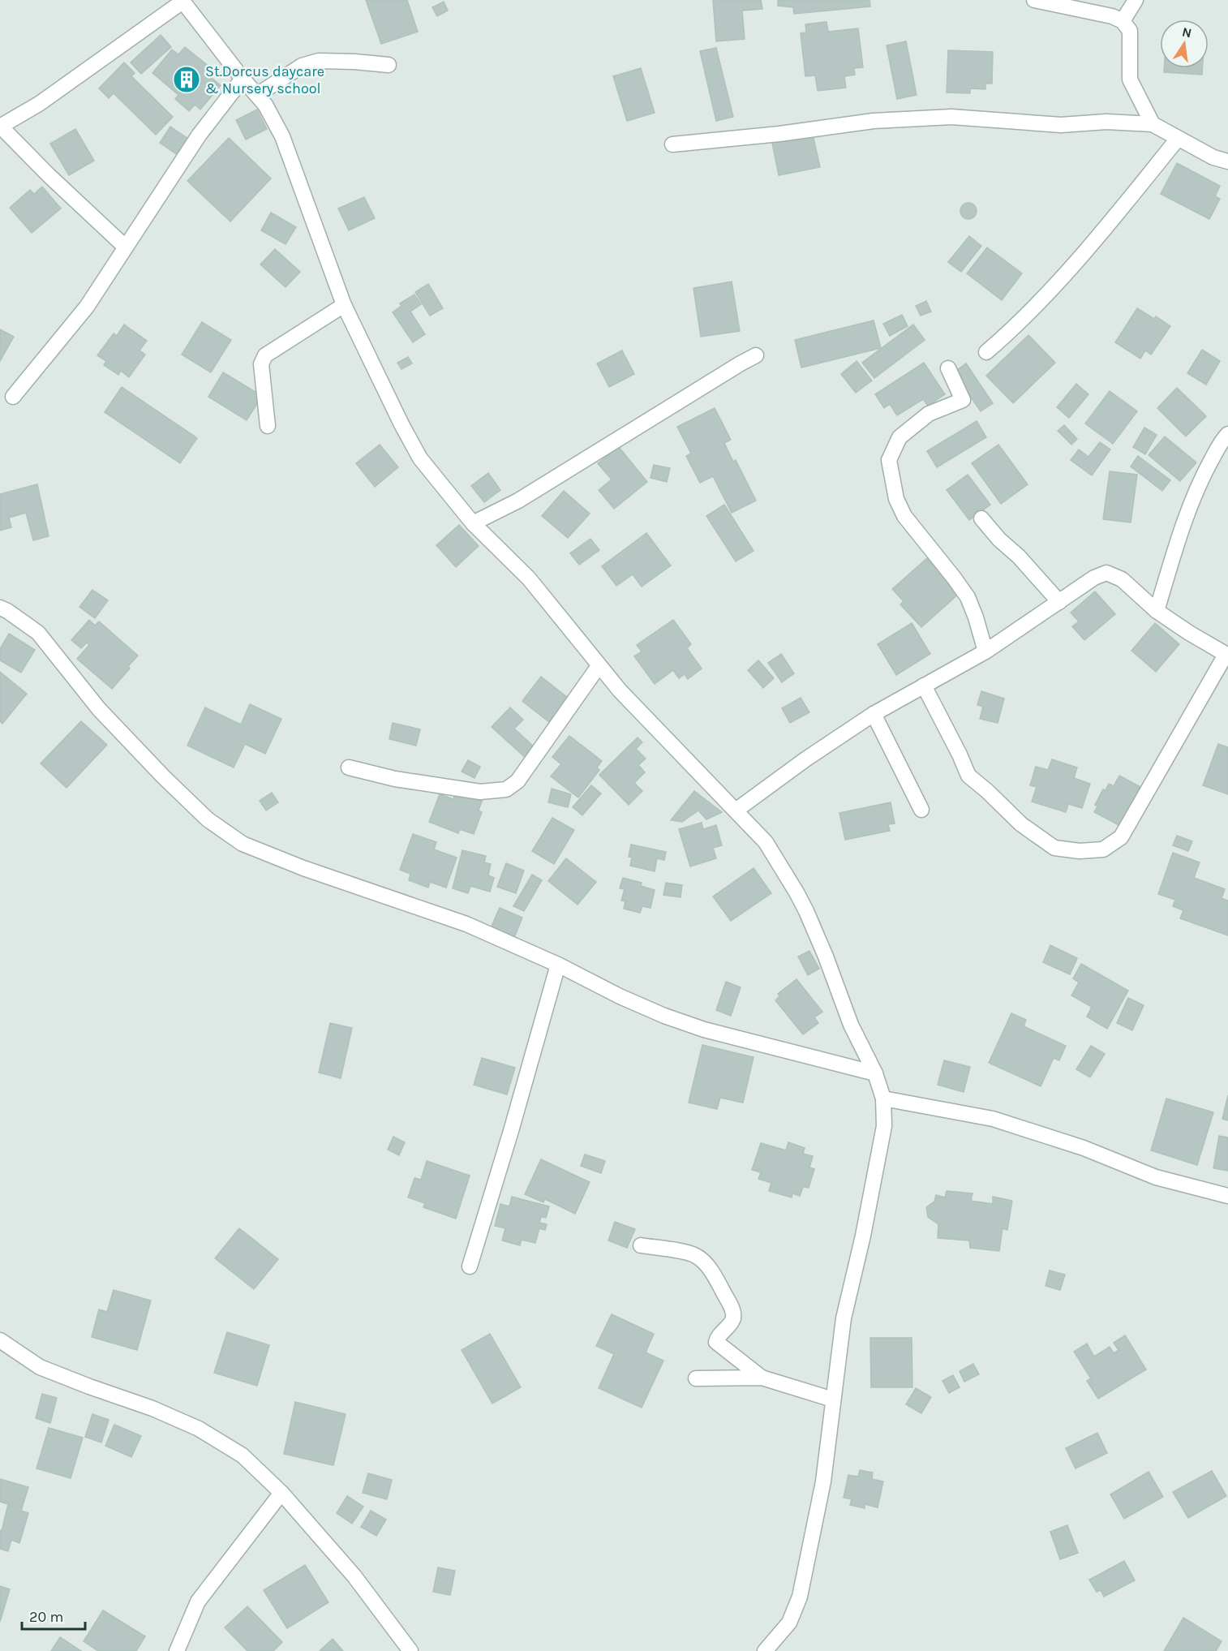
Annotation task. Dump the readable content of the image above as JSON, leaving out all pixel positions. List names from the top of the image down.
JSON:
{
  "places": {
    "building": ["St.Dorcus daycare & Nursery school"]
  },
  "scale_bar": "20 m",
  "north": "top"
}
